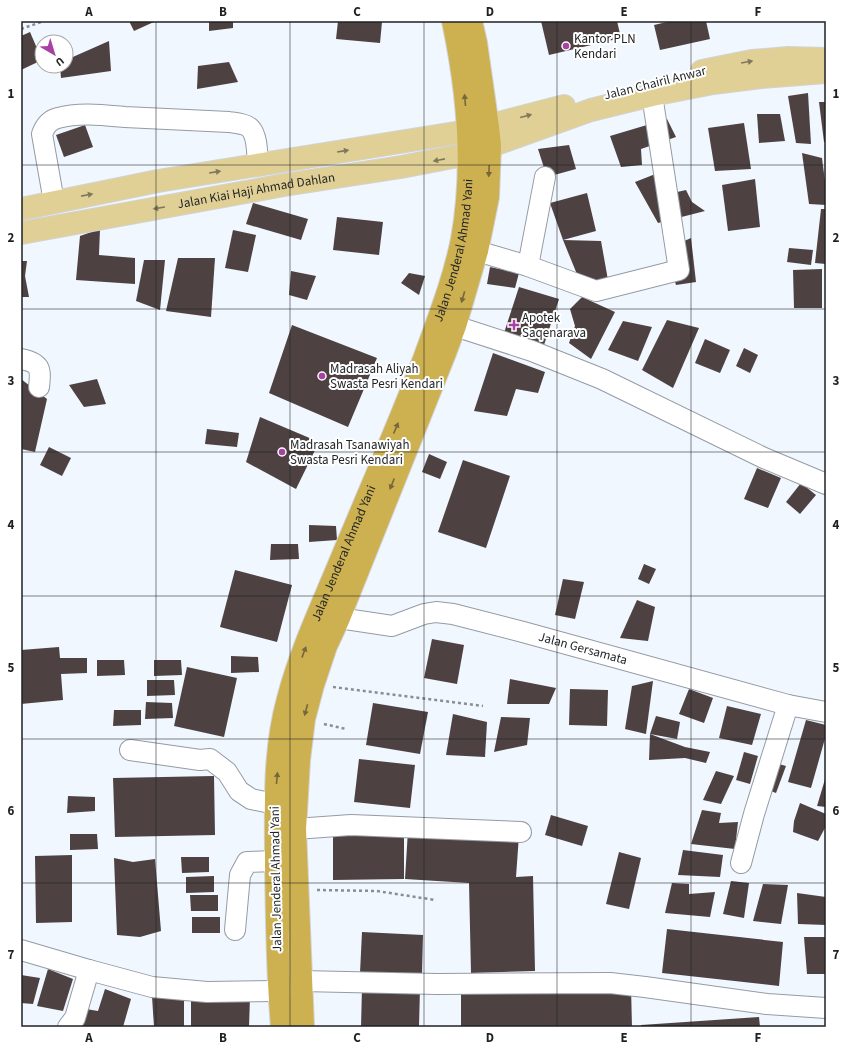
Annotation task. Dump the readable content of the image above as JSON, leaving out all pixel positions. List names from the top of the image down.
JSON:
{
  "streets": {
    "highway": ["Jalan Jenderal Ahmad Yani"],
    "main road": ["Jalan Chairil Anwar", "Jalan Kiai Haji Ahmad Dahlan"],
    "street": ["Jalan Gersamata"]
  },
  "crossings": [
    ["Jalan Chairil Anwar", "Jalan Kiai Haji Ahmad Dahlan"],
    ["Jalan Chairil Anwar", "Jalan Jenderal Ahmad Yani"],
    ["Jalan Kiai Haji Ahmad Dahlan", "Jalan Jenderal Ahmad Yani"],
    ["Jalan Jenderal Ahmad Yani", "Jalan Gersamata"]
  ],
  "places": {
    "other": ["Kantor PLN Kendari", "Madrasah Aliyah Swasta Pesri Kendari", "Madrasah Tsanawiyah Swasta Pesri Kendari"],
    "health": ["Apotek Saqenarava"]
  },
  "north": "bottom right",
  "grid": {
    "columns": [
      "A",
      "B",
      "C",
      "D",
      "E",
      "F"
    ],
    "rows": [
      "1",
      "2",
      "3",
      "4",
      "5",
      "6",
      "7"
    ]
  }
}
